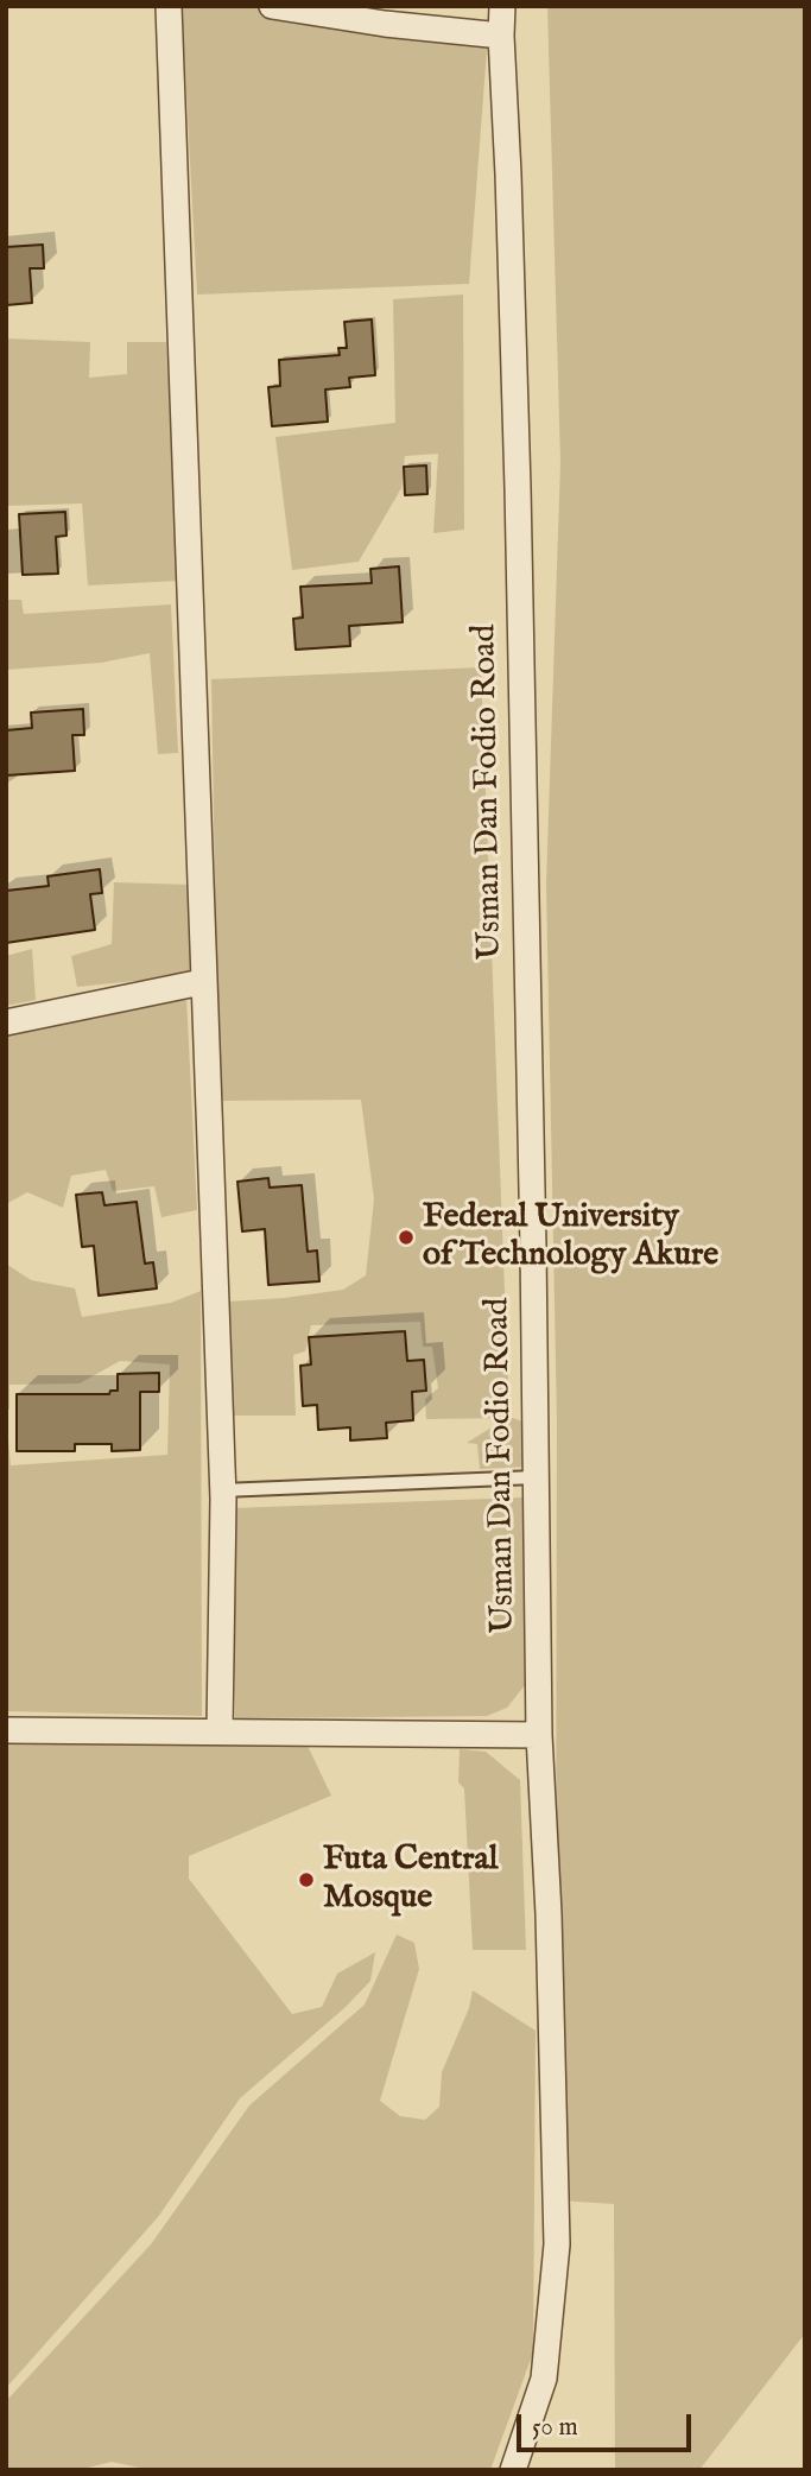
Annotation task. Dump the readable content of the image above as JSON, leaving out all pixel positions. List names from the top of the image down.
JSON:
{
  "streets": {
    "street": ["Usman Dan Fodio Road"]
  },
  "places": ["Federal University of Technology Akure", "Futa Central Mosque"],
  "scale_bar": "50 m"
}
